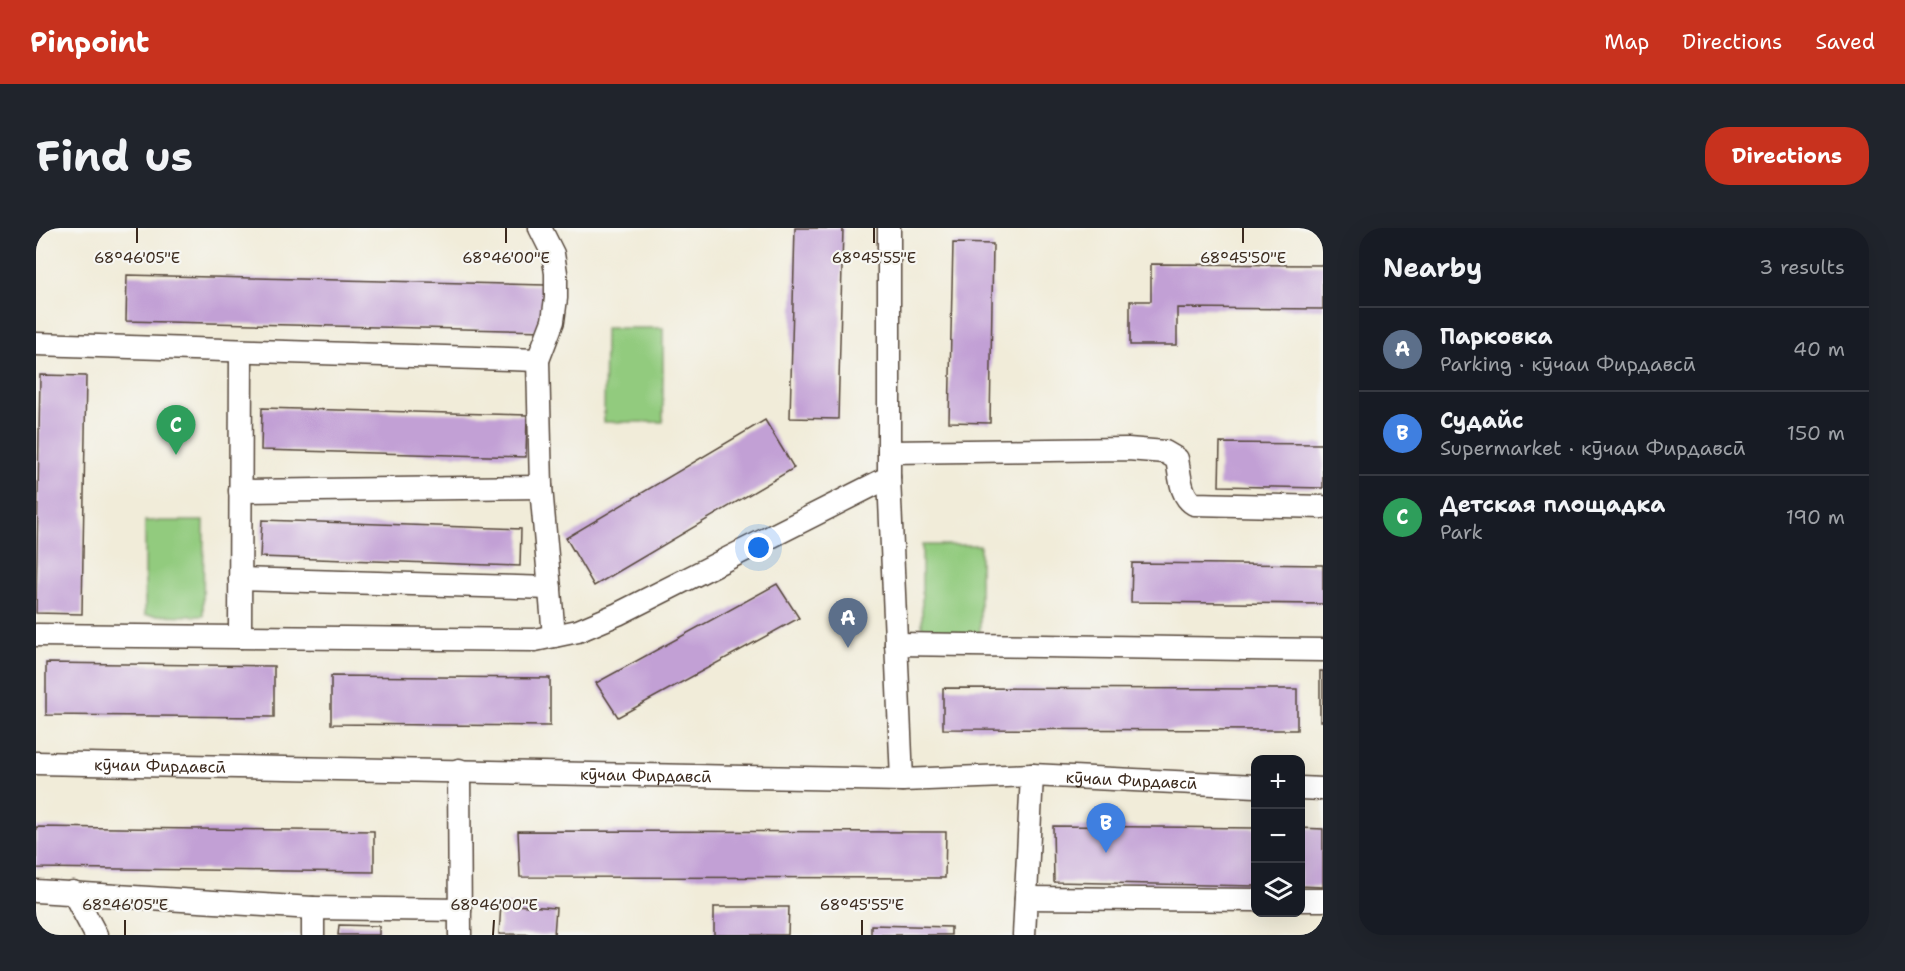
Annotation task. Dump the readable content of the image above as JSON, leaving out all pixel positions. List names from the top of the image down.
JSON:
{
  "streets": {
    "street": ["кӯчаи Фирдавсӣ"]
  },
  "page": {
    "header": "Pinpoint",
    "nav": ["Map", "Directions", "Saved"],
    "buttons": "Directions",
    "title": "Find us",
    "heading": ["Nearby", "3 results"],
    "list": [
      {
        "mark": "A",
        "name": "Парковка",
        "note": "Parking · кӯчаи Фирдавсӣ",
        "value": "40 m"
      },
      {
        "mark": "B",
        "name": "Судайс",
        "note": "Supermarket · кӯчаи Фирдавсӣ",
        "value": "150 m"
      },
      {
        "mark": "C",
        "name": "Детская площадка",
        "note": "Park",
        "value": "190 m"
      }
    ],
    "pins": ["C", "A", "B"],
    "map_buttons": ["+", "−"]
  },
  "coordinates": [
    "68°46'05\"E",
    "68°46'00\"E",
    "68°45'55\"E",
    "68°45'50\"E"
  ]
}
